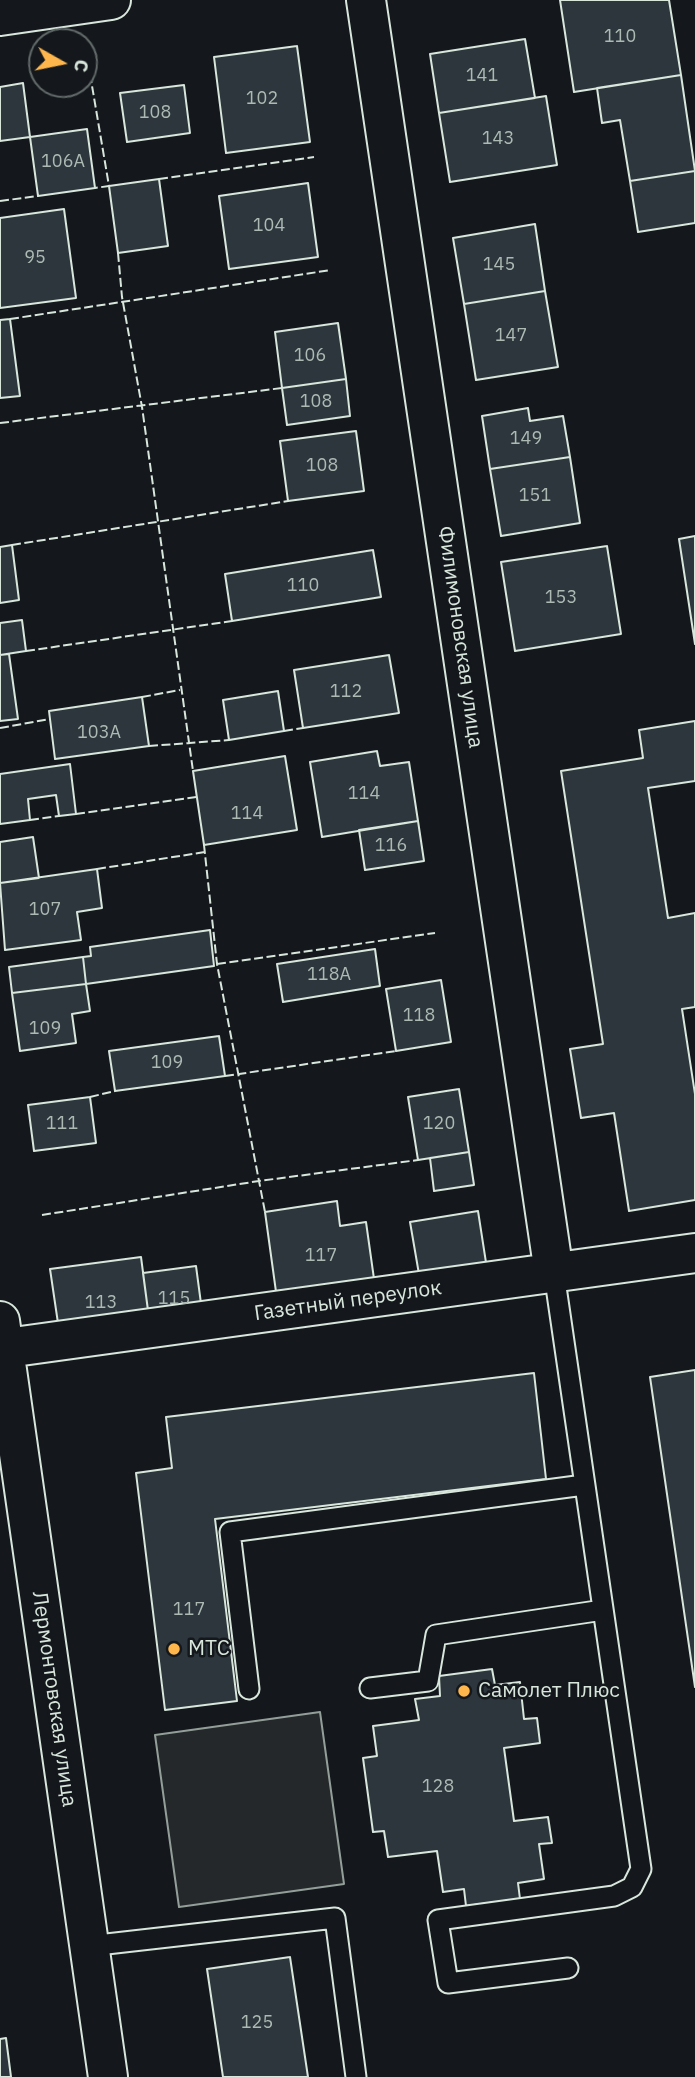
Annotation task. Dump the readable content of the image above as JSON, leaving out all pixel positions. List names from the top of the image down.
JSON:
{
  "streets": {
    "street": ["Филимоновская улица", "Газетный переулок", "Лермонтовская улица"]
  },
  "crossings": [
    ["Филимоновская улица", "Газетный переулок"],
    ["Газетный переулок", "Лермонтовская улица"]
  ],
  "places": ["МТС", "Самолет Плюс"],
  "house_numbers": [
    "110",
    "141",
    "102",
    "108",
    "143",
    "106А",
    "104",
    "95",
    "145",
    "147",
    "106",
    "108",
    "149",
    "108",
    "151",
    "110",
    "153",
    "112",
    "103А",
    "114",
    "114",
    "116",
    "107",
    "118А",
    "118",
    "109",
    "109",
    "111",
    "120",
    "117",
    "115",
    "113",
    "117",
    "128",
    "125"
  ],
  "north": "right"
}
